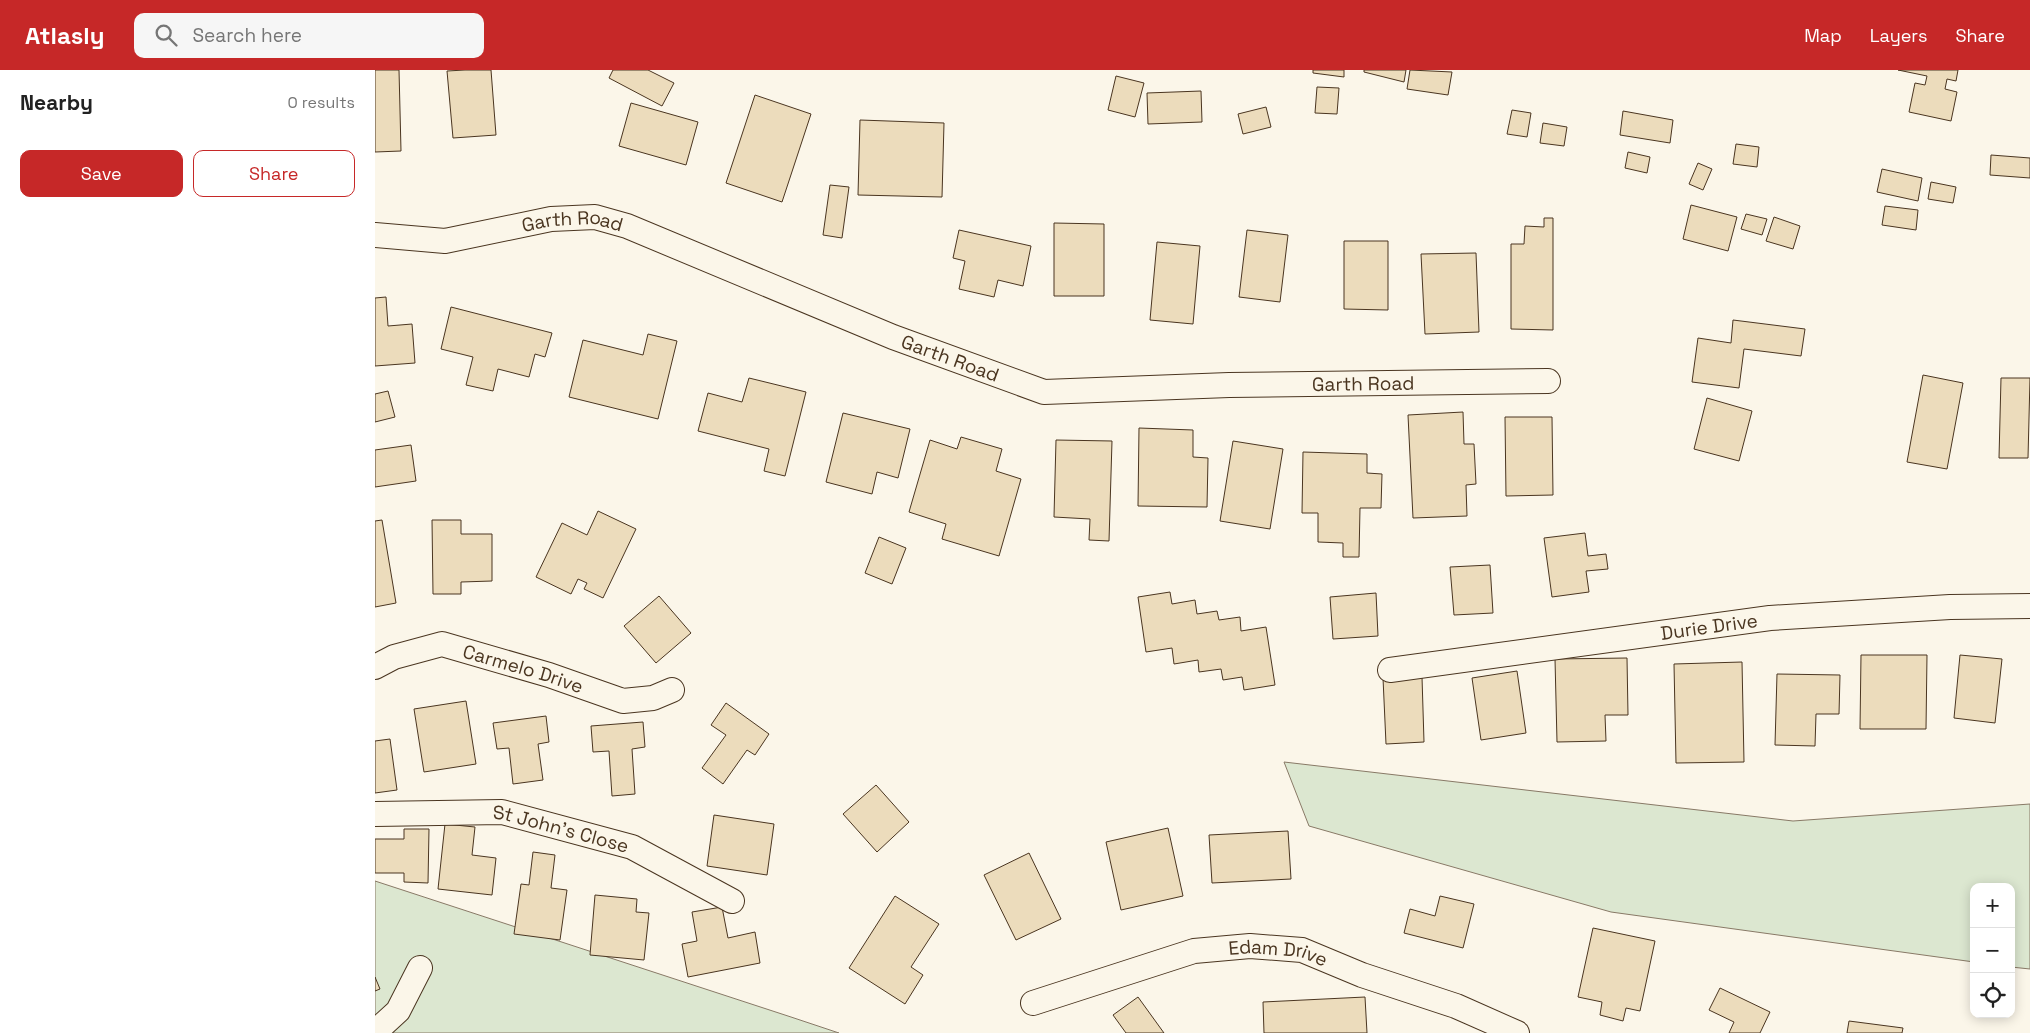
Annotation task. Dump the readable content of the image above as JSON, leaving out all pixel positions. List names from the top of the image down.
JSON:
{
  "streets": {
    "street": [
      "Garth Road",
      "Durie Drive",
      "Carmelo Drive",
      "St John's Close",
      "Edam Drive"
    ]
  },
  "page": {
    "header": "Atlasly",
    "search": "Search here",
    "nav": ["Map", "Layers", "Share"],
    "heading": ["Nearby", "0 results"],
    "buttons": ["Save", "Share"],
    "map_buttons": ["+", "−"]
  }
}
